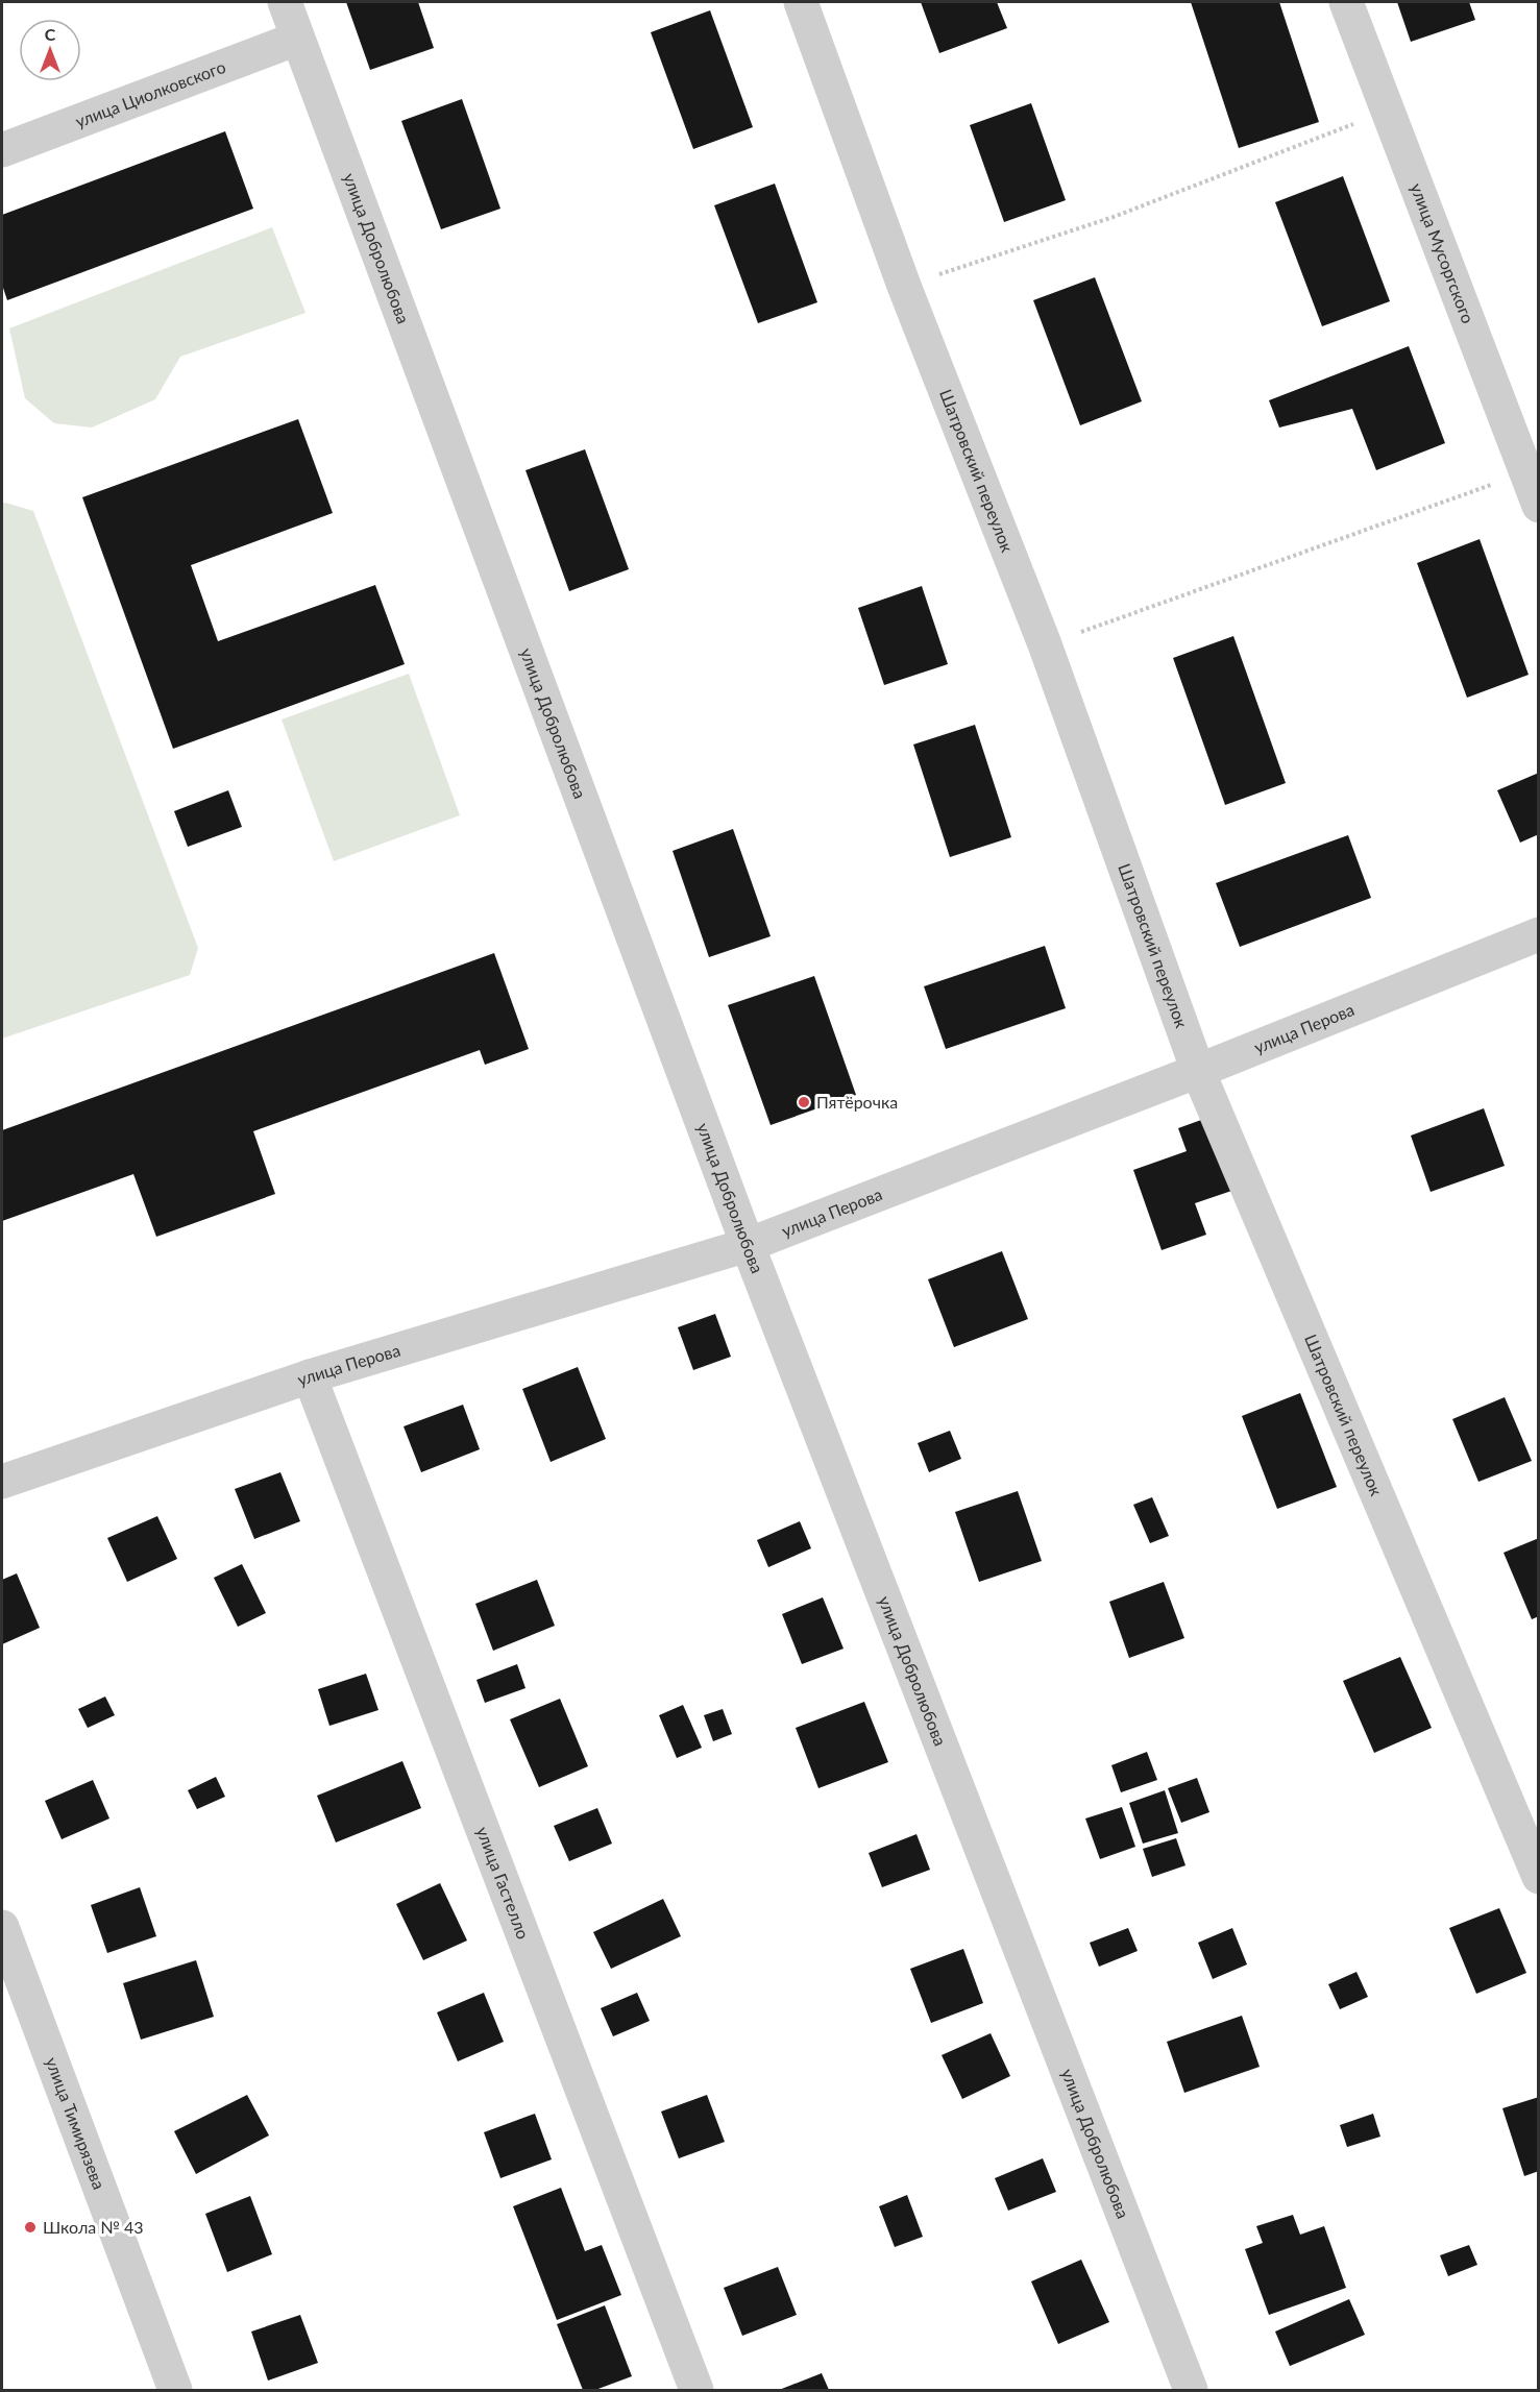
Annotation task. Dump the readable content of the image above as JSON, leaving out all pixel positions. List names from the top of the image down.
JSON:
{
  "streets": {
    "street": [
      "улица Циолковского",
      "улица Добролюбова",
      "улица Мусоргского",
      "Шатровский переулок",
      "улица Перова",
      "улица Гастелло",
      "улица Тимирязева"
    ]
  },
  "crossings": [
    ["улица Циолковского", "улица Добролюбова"],
    ["улица Добролюбова", "улица Перова"],
    ["Шатровский переулок", "улица Перова"],
    ["улица Перова", "улица Гастелло"]
  ],
  "places": ["Пятёрочка", "Школа № 43"],
  "north": "top"
}
